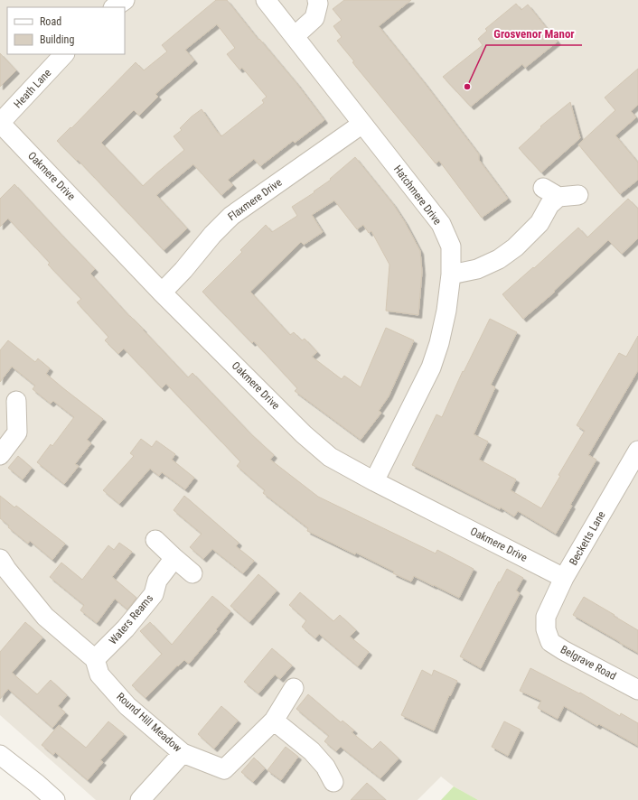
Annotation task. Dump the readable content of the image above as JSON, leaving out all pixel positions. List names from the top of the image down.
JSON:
{
  "streets": {
    "street": [
      "Heath Lane",
      "Oakmere Drive",
      "Hatchmere Drive",
      "Flaxmere Drive",
      "Becketts Lane",
      "Waters Reams",
      "Belgrave Road",
      "Round Hill Meadow"
    ]
  },
  "crossings": [
    ["Heath Lane", "Oakmere Drive"],
    ["Oakmere Drive", "Hatchmere Drive"],
    ["Oakmere Drive", "Flaxmere Drive"],
    ["Oakmere Drive", "Becketts Lane"],
    ["Hatchmere Drive", "Flaxmere Drive"],
    ["Becketts Lane", "Belgrave Road"],
    ["Waters Reams", "Round Hill Meadow"]
  ],
  "places": ["Grosvenor Manor"],
  "legend": ["Road", "Building"]
}
